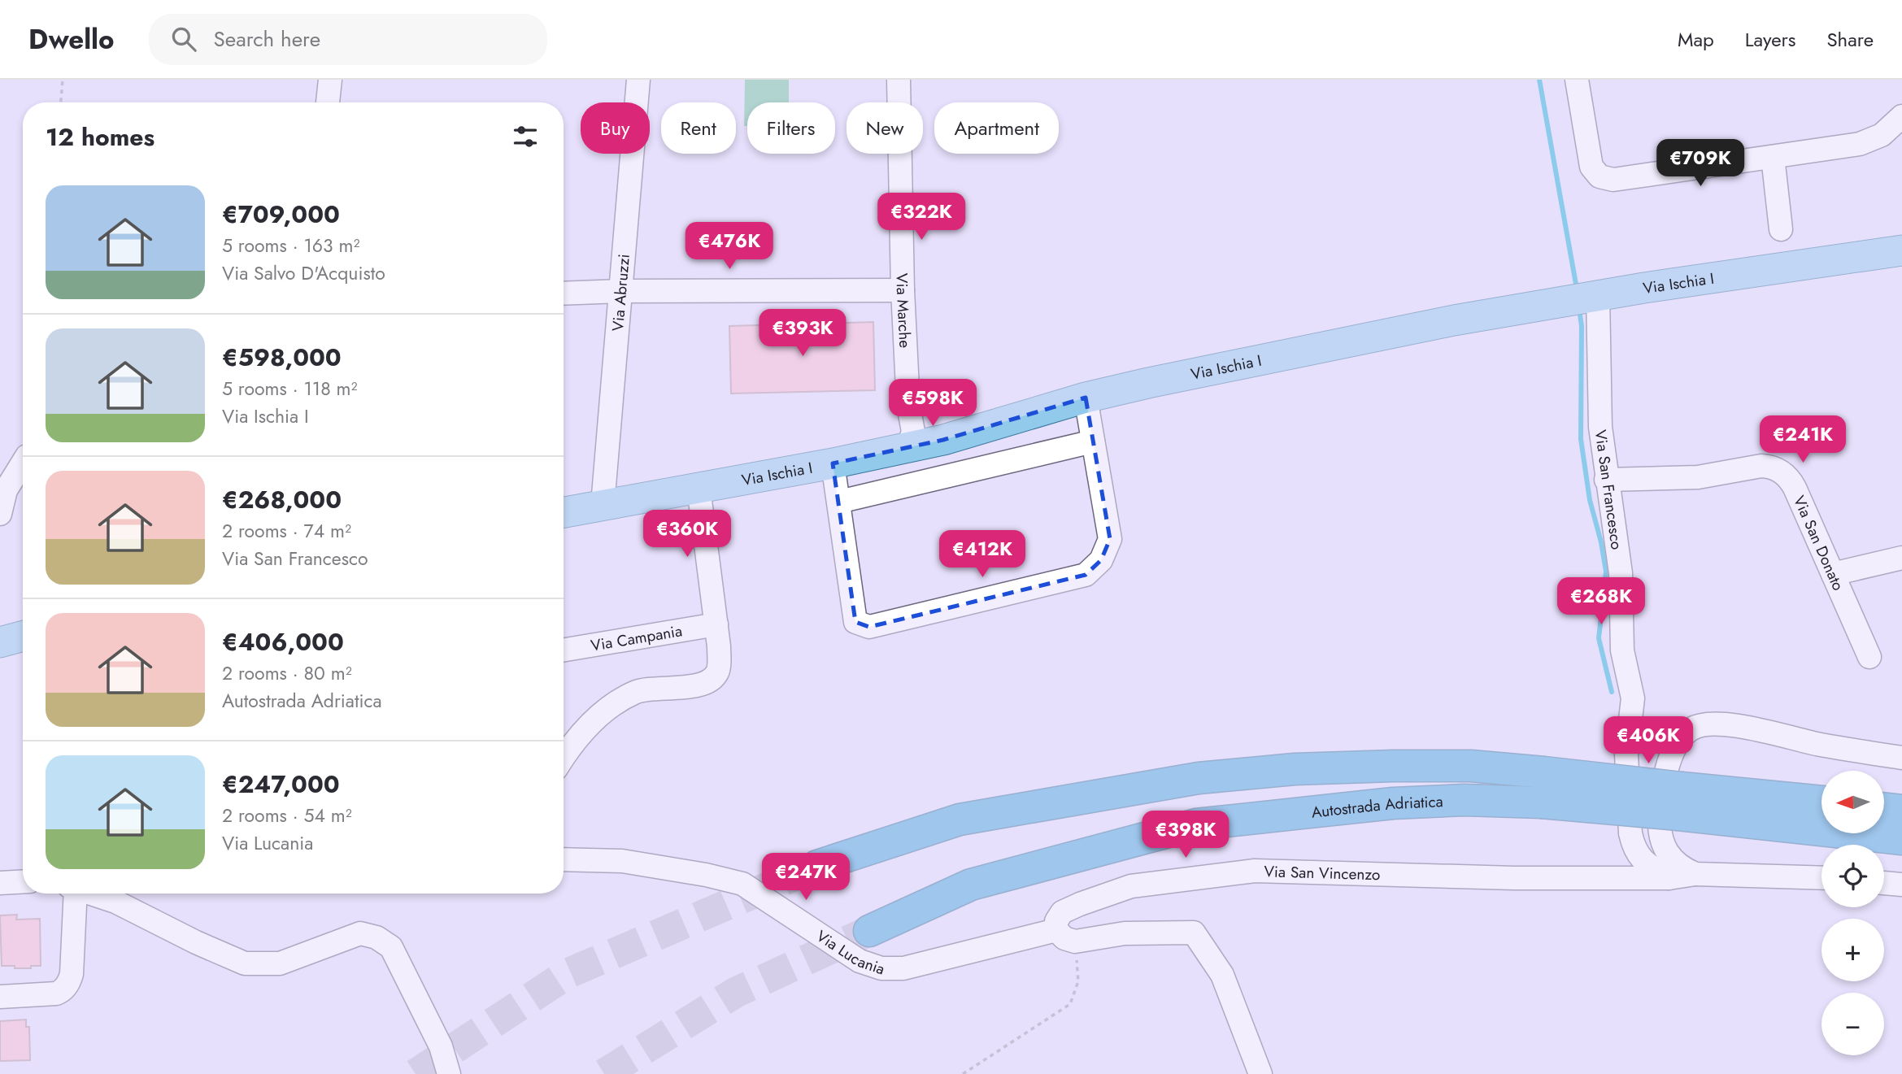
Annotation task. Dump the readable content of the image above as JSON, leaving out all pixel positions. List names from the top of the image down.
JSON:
{
  "streets": {
    "highway": ["Autostrada Adriatica"],
    "main road": ["Via Ischia I"],
    "street": [
      "Via Abruzzi",
      "Via Marche",
      "Via San Francesco",
      "Via San Donato",
      "Via Campania",
      "Via San Vincenzo",
      "Via Lucania"
    ]
  },
  "crossings": [
    ["Via Ischia I", "Via Abruzzi"],
    ["Via Ischia I", "Via Marche"],
    ["Via Ischia I", "Via San Francesco"],
    ["Via San Francesco", "Via San Donato"],
    ["Via San Francesco", "Via San Vincenzo"],
    ["Via San Vincenzo", "Via Lucania"]
  ],
  "north": "left",
  "page": {
    "header": "Dwello",
    "search": "Search here",
    "nav": ["Map", "Layers", "Share"],
    "chip": [
      "Buy",
      "Rent",
      "Filters",
      "New",
      "Apartment"
    ],
    "heading": "12 homes",
    "price": [
      "€709K",
      "€322K",
      "€476K",
      "€393K",
      "€598K",
      "€241K",
      "€360K",
      "€412K",
      "€268K",
      "€406K",
      "€398K",
      "€247K"
    ],
    "list": [
      {
        "name": "€709,000",
        "note": "5 rooms · 163 m² · Via Salvo D'Acquisto"
      },
      {
        "name": "€598,000",
        "note": "5 rooms · 118 m² · Via Ischia I"
      },
      {
        "name": "€268,000",
        "note": "2 rooms · 74 m² · Via San Francesco"
      },
      {
        "name": "€406,000",
        "note": "2 rooms · 80 m² · Autostrada Adriatica"
      },
      {
        "name": "€247,000",
        "note": "2 rooms · 54 m² · Via Lucania"
      }
    ],
    "map_buttons": ["+", "−"]
  }
}
